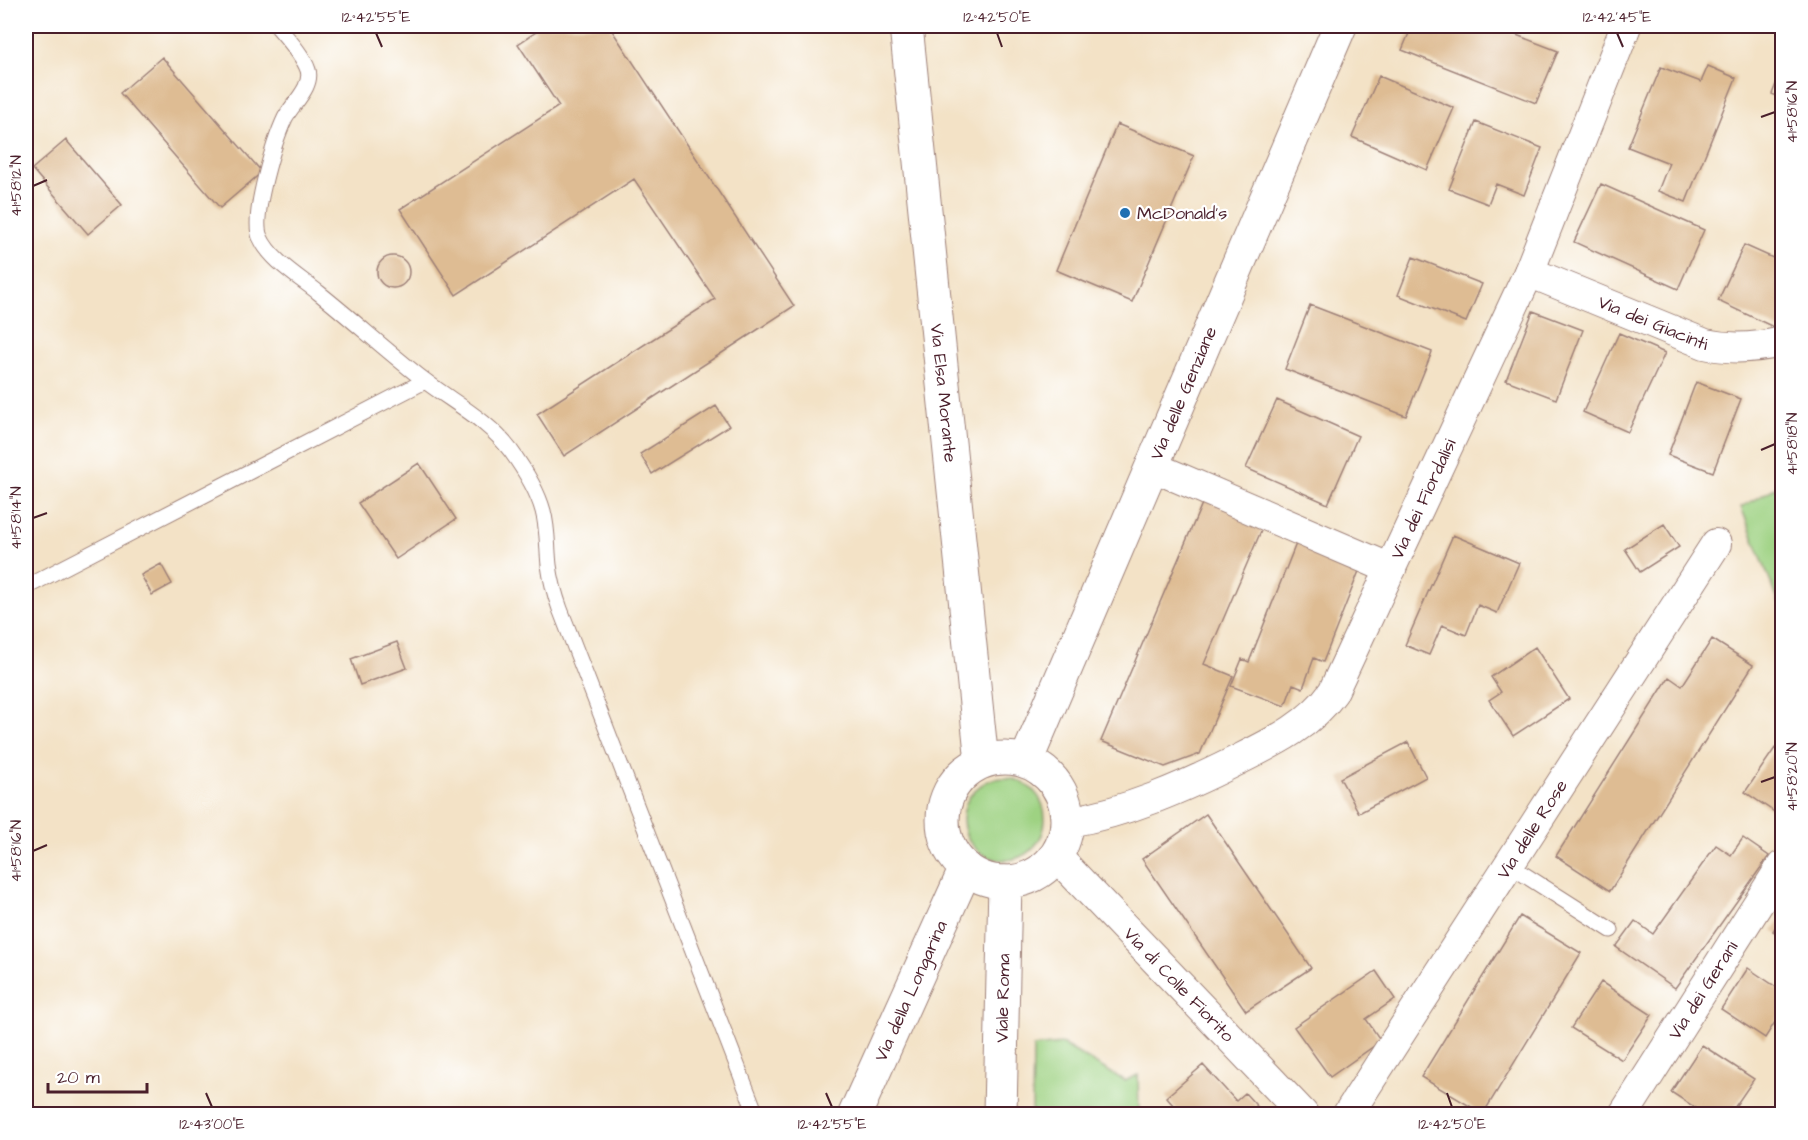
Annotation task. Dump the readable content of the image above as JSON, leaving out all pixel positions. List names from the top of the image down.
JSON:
{
  "streets": {
    "street": [
      "Via dei Giacinti",
      "Via delle Genziane",
      "Via Elsa Morante",
      "Via dei Fiordalisi",
      "Via delle Rose",
      "Via di Colle Fiorito",
      "Via dei Gerani",
      "Via della Longarina",
      "Viale Roma"
    ]
  },
  "crossings": [
    ["Via dei Giacinti", "Via dei Fiordalisi"],
    ["Via delle Genziane", "Via Elsa Morante"],
    ["Via delle Genziane", "Via dei Fiordalisi"],
    ["Via delle Genziane", "Via di Colle Fiorito"],
    ["Via delle Genziane", "Via della Longarina"],
    ["Via delle Genziane", "Viale Roma"],
    ["Via Elsa Morante", "Via dei Fiordalisi"],
    ["Via Elsa Morante", "Via di Colle Fiorito"],
    ["Via Elsa Morante", "Via della Longarina"],
    ["Via Elsa Morante", "Viale Roma"],
    ["Via dei Fiordalisi", "Via di Colle Fiorito"],
    ["Via dei Fiordalisi", "Via della Longarina"],
    ["Via dei Fiordalisi", "Viale Roma"],
    ["Via di Colle Fiorito", "Via della Longarina"],
    ["Via di Colle Fiorito", "Viale Roma"],
    ["Via della Longarina", "Viale Roma"]
  ],
  "places": ["McDonald's"],
  "scale_bar": "20 m",
  "coordinates": [
    "12°42'55\"E",
    "12°42'50\"E",
    "12°42'45\"E",
    "41°58'16\"N",
    "41°58'12\"N",
    "41°58'18\"N",
    "41°58'14\"N",
    "41°58'20\"N",
    "12°43'00\"E"
  ]
}
